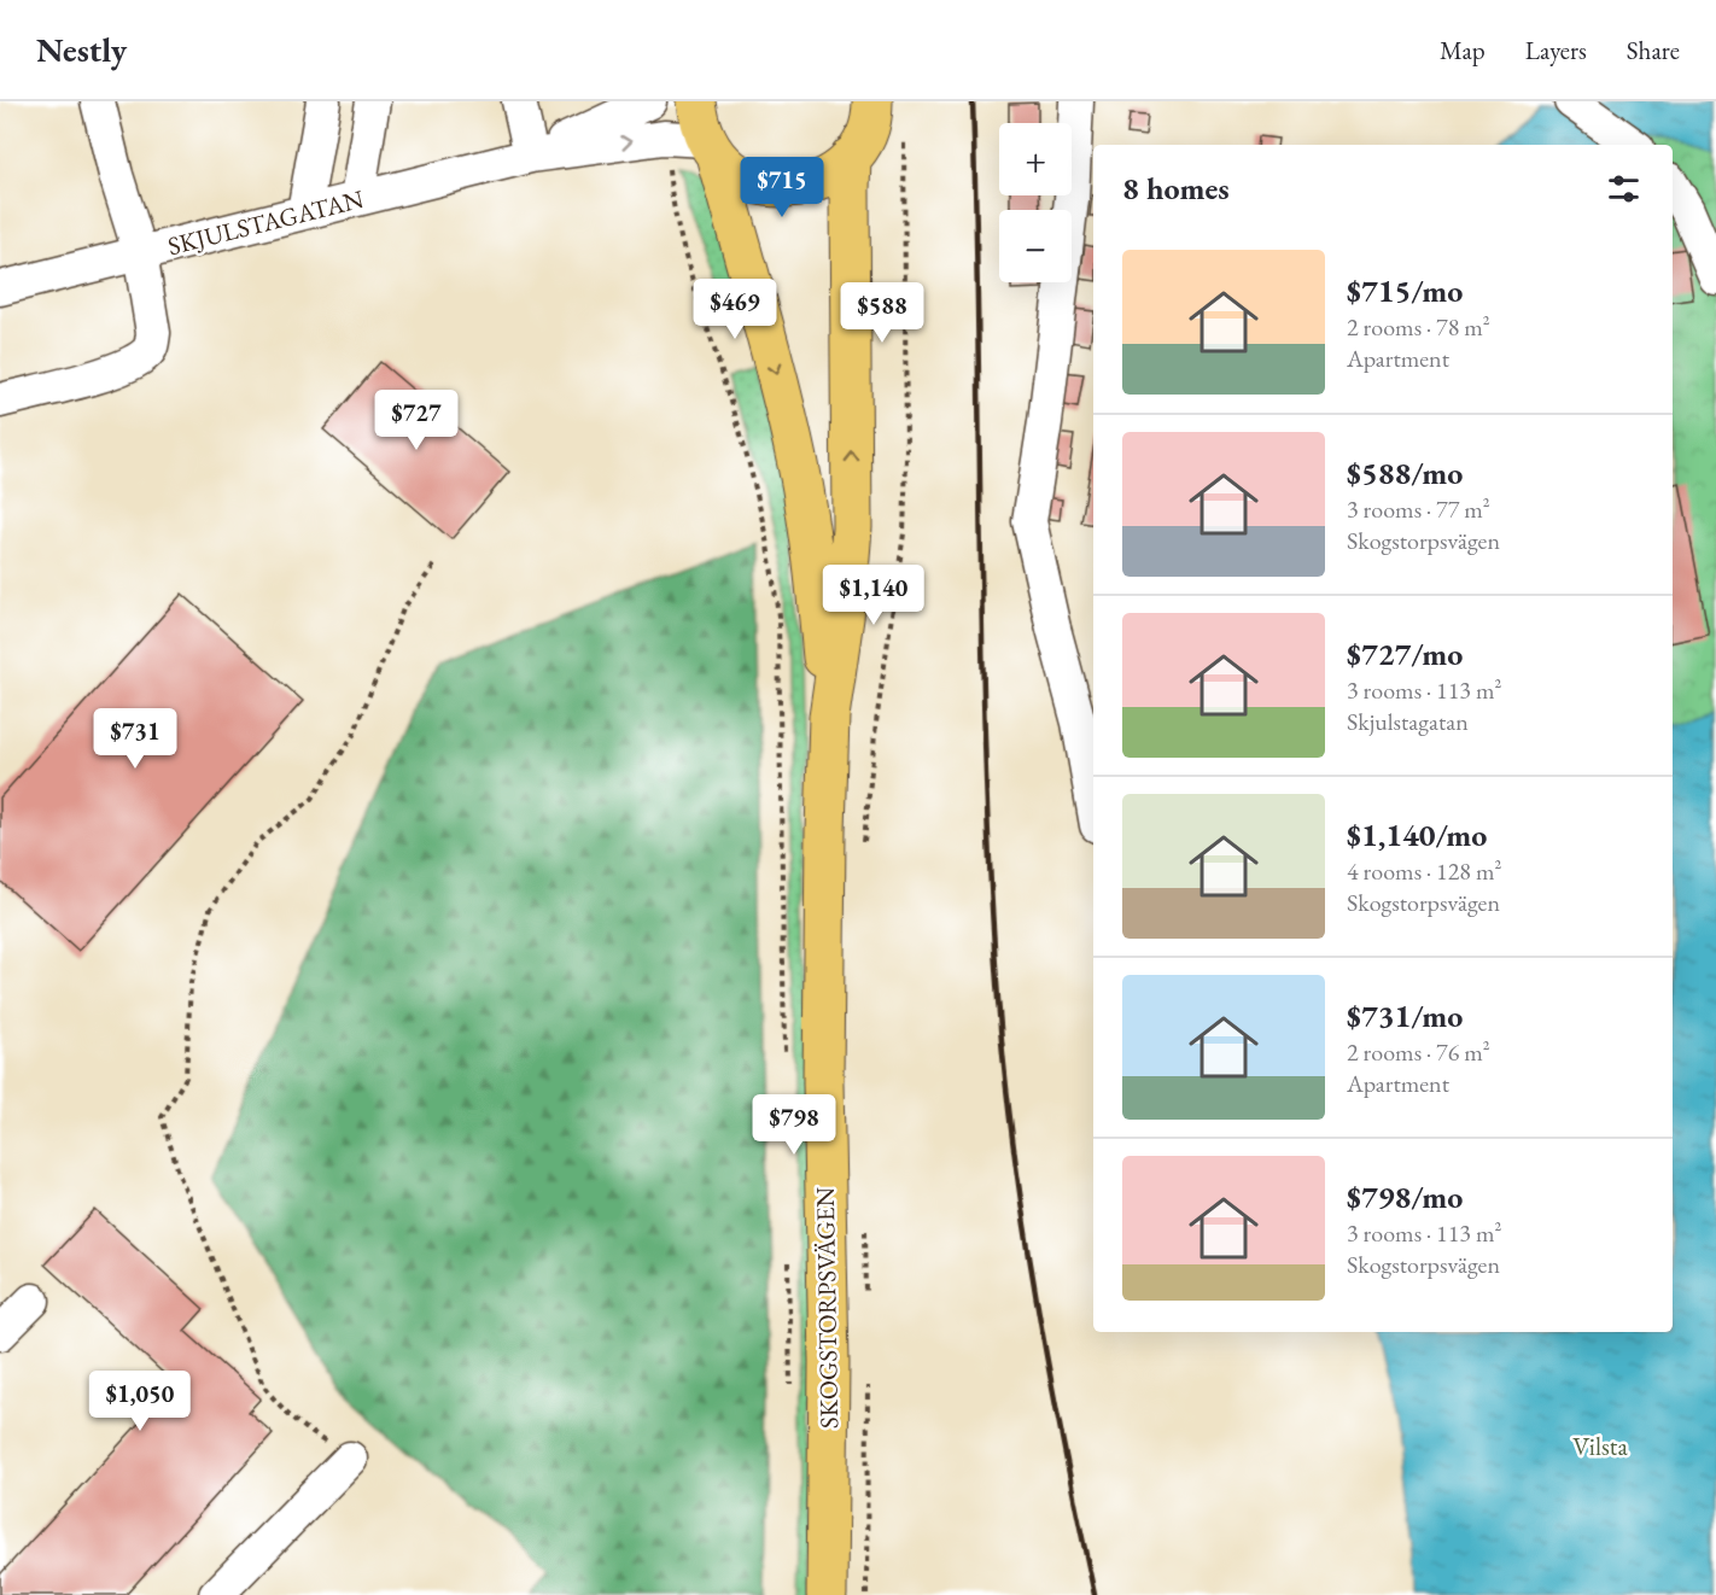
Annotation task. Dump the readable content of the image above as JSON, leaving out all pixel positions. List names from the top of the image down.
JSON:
{
  "streets": {
    "main road": ["SKOGSTORPSVÄGEN"],
    "street": ["SKJULSTAGATAN"]
  },
  "crossings": [
    ["SKJULSTAGATAN", "SKOGSTORPSVÄGEN"]
  ],
  "parks": ["Vilsta"],
  "page": {
    "header": "Nestly",
    "nav": ["Map", "Layers", "Share"],
    "map_buttons": ["+", "−"],
    "heading": "8 homes",
    "price": [
      "$715",
      "$469",
      "$588",
      "$727",
      "$1,140",
      "$731",
      "$798",
      "$1,050"
    ],
    "list": [
      {
        "name": "$715/mo",
        "note": "2 rooms · 78 m² · Apartment"
      },
      {
        "name": "$588/mo",
        "note": "3 rooms · 77 m² · Skogstorpsvägen"
      },
      {
        "name": "$727/mo",
        "note": "3 rooms · 113 m² · Skjulstagatan"
      },
      {
        "name": "$1,140/mo",
        "note": "4 rooms · 128 m² · Skogstorpsvägen"
      },
      {
        "name": "$731/mo",
        "note": "2 rooms · 76 m² · Apartment"
      },
      {
        "name": "$798/mo",
        "note": "3 rooms · 113 m² · Skogstorpsvägen"
      }
    ]
  }
}
